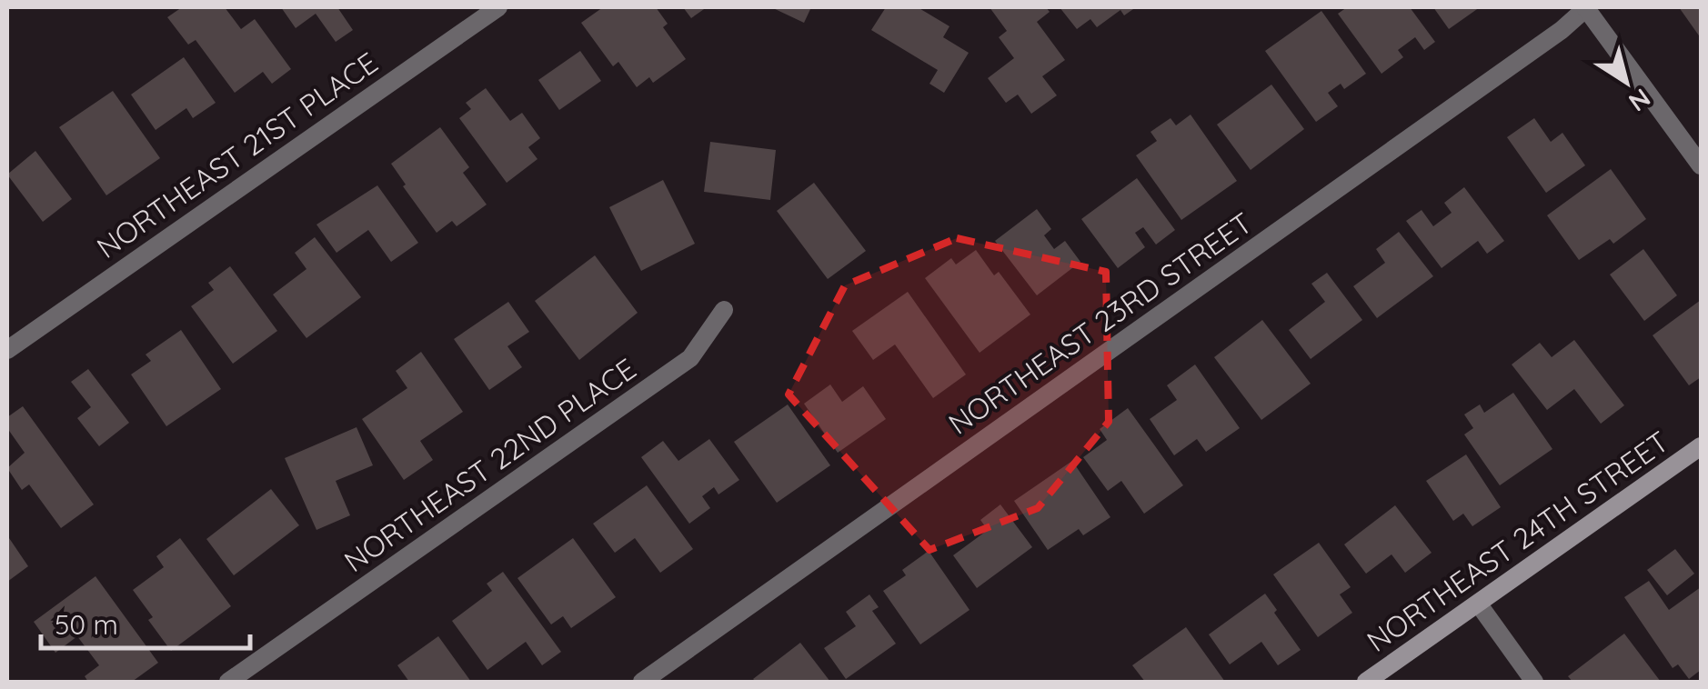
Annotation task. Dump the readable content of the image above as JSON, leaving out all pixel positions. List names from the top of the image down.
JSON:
{
  "streets": {
    "main road": ["NORTHEAST 24TH STREET"],
    "street": ["NORTHEAST 21ST PLACE", "NORTHEAST 23RD STREET", "NORTHEAST 22ND PLACE"]
  },
  "scale_bar": "50 m",
  "north": "bottom right"
}
